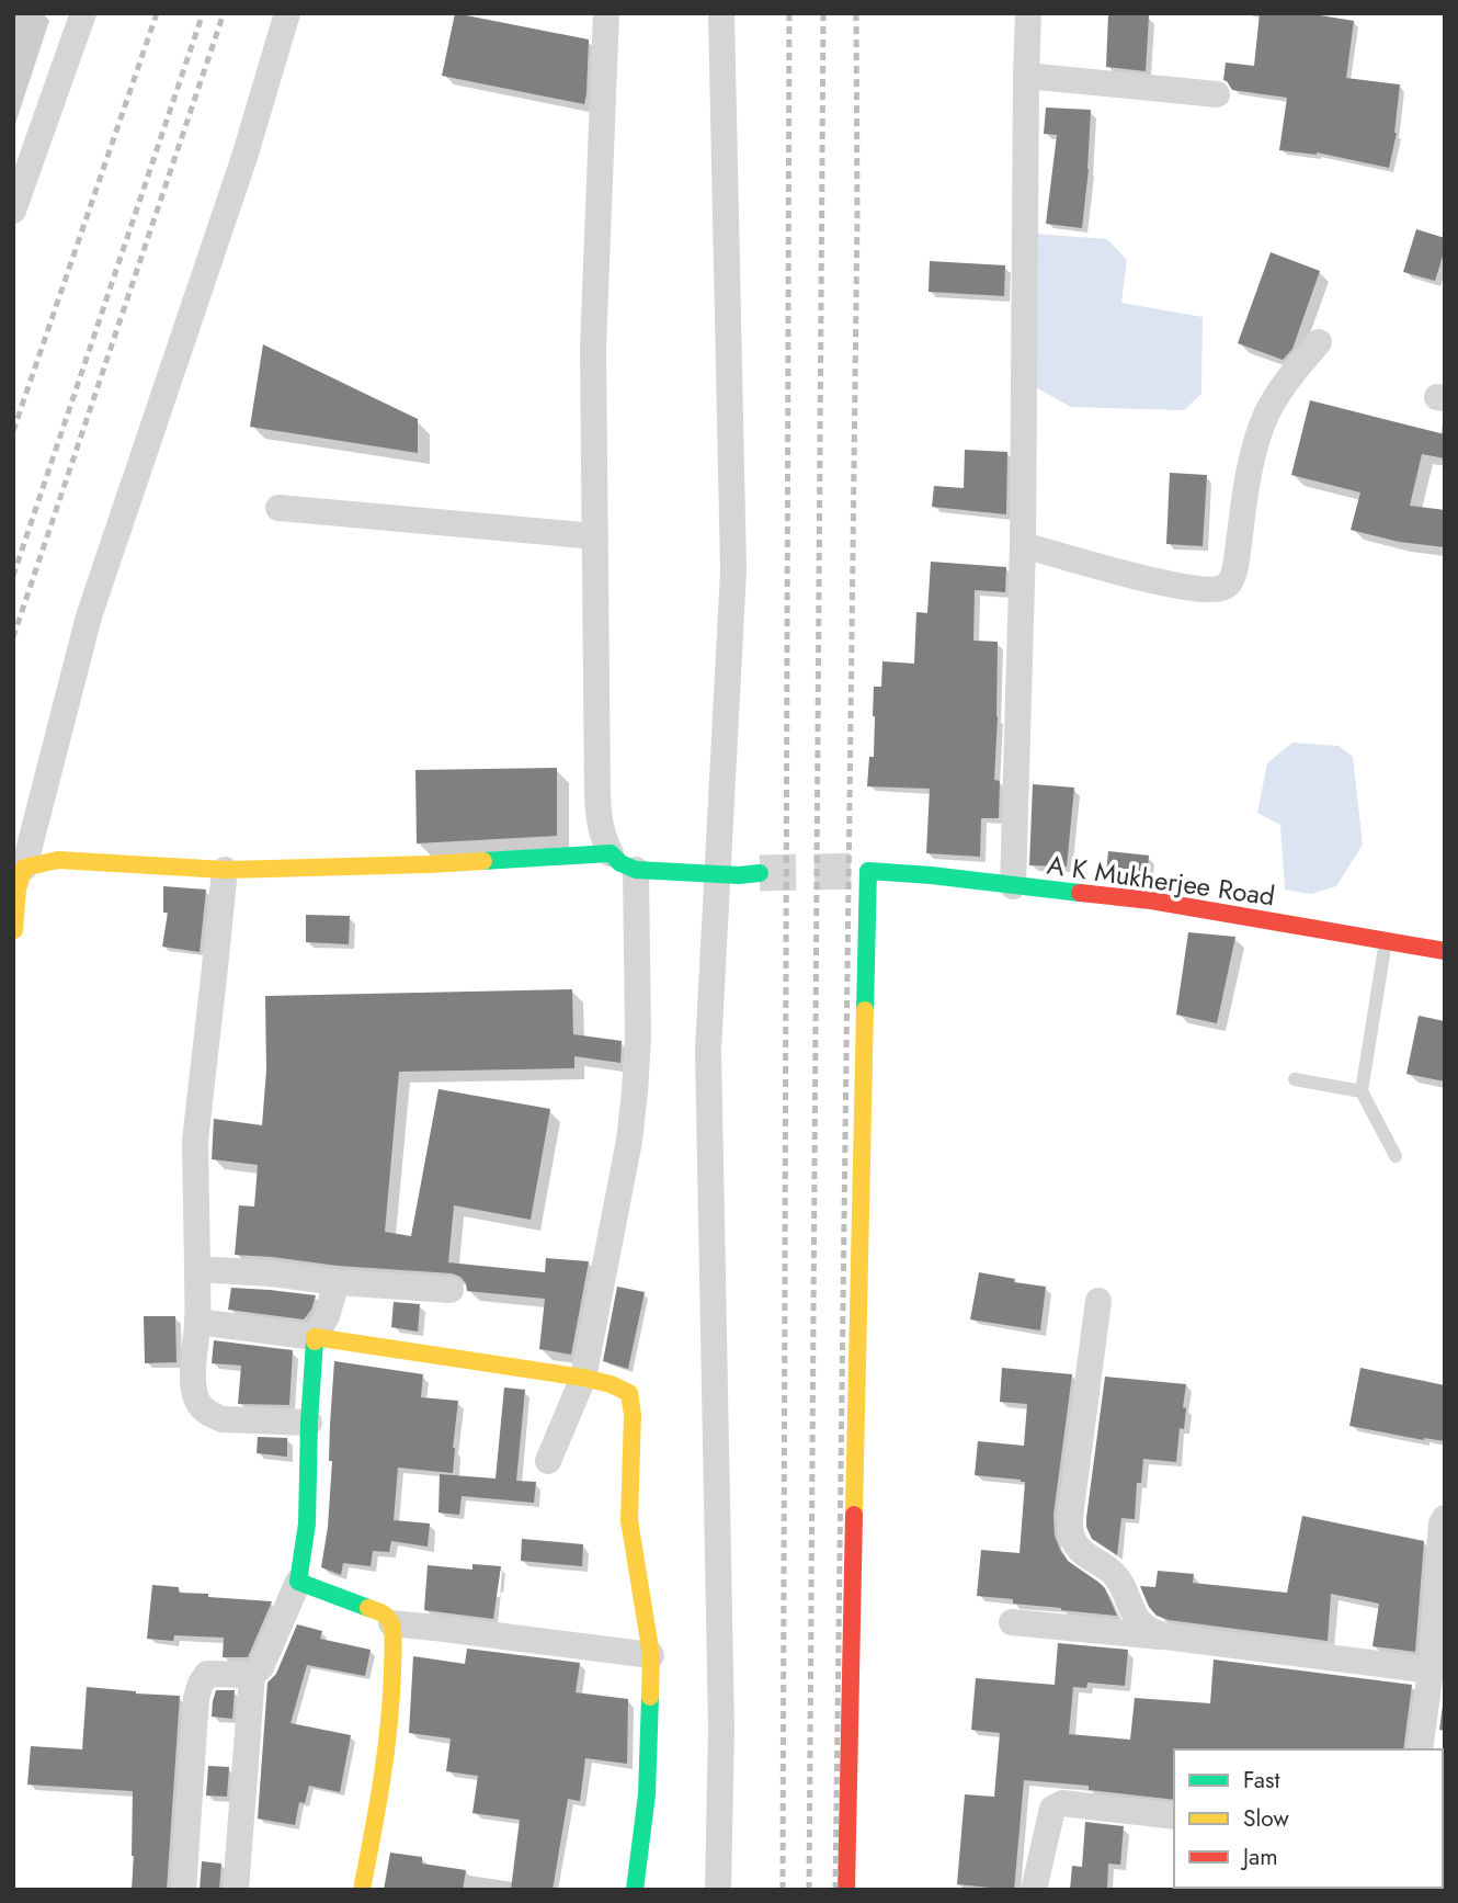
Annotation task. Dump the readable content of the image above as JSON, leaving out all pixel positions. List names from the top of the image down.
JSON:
{
  "streets": {
    "street": ["A K Mukherjee Road"]
  },
  "legend": ["Fast", "Slow", "Jam"]
}
